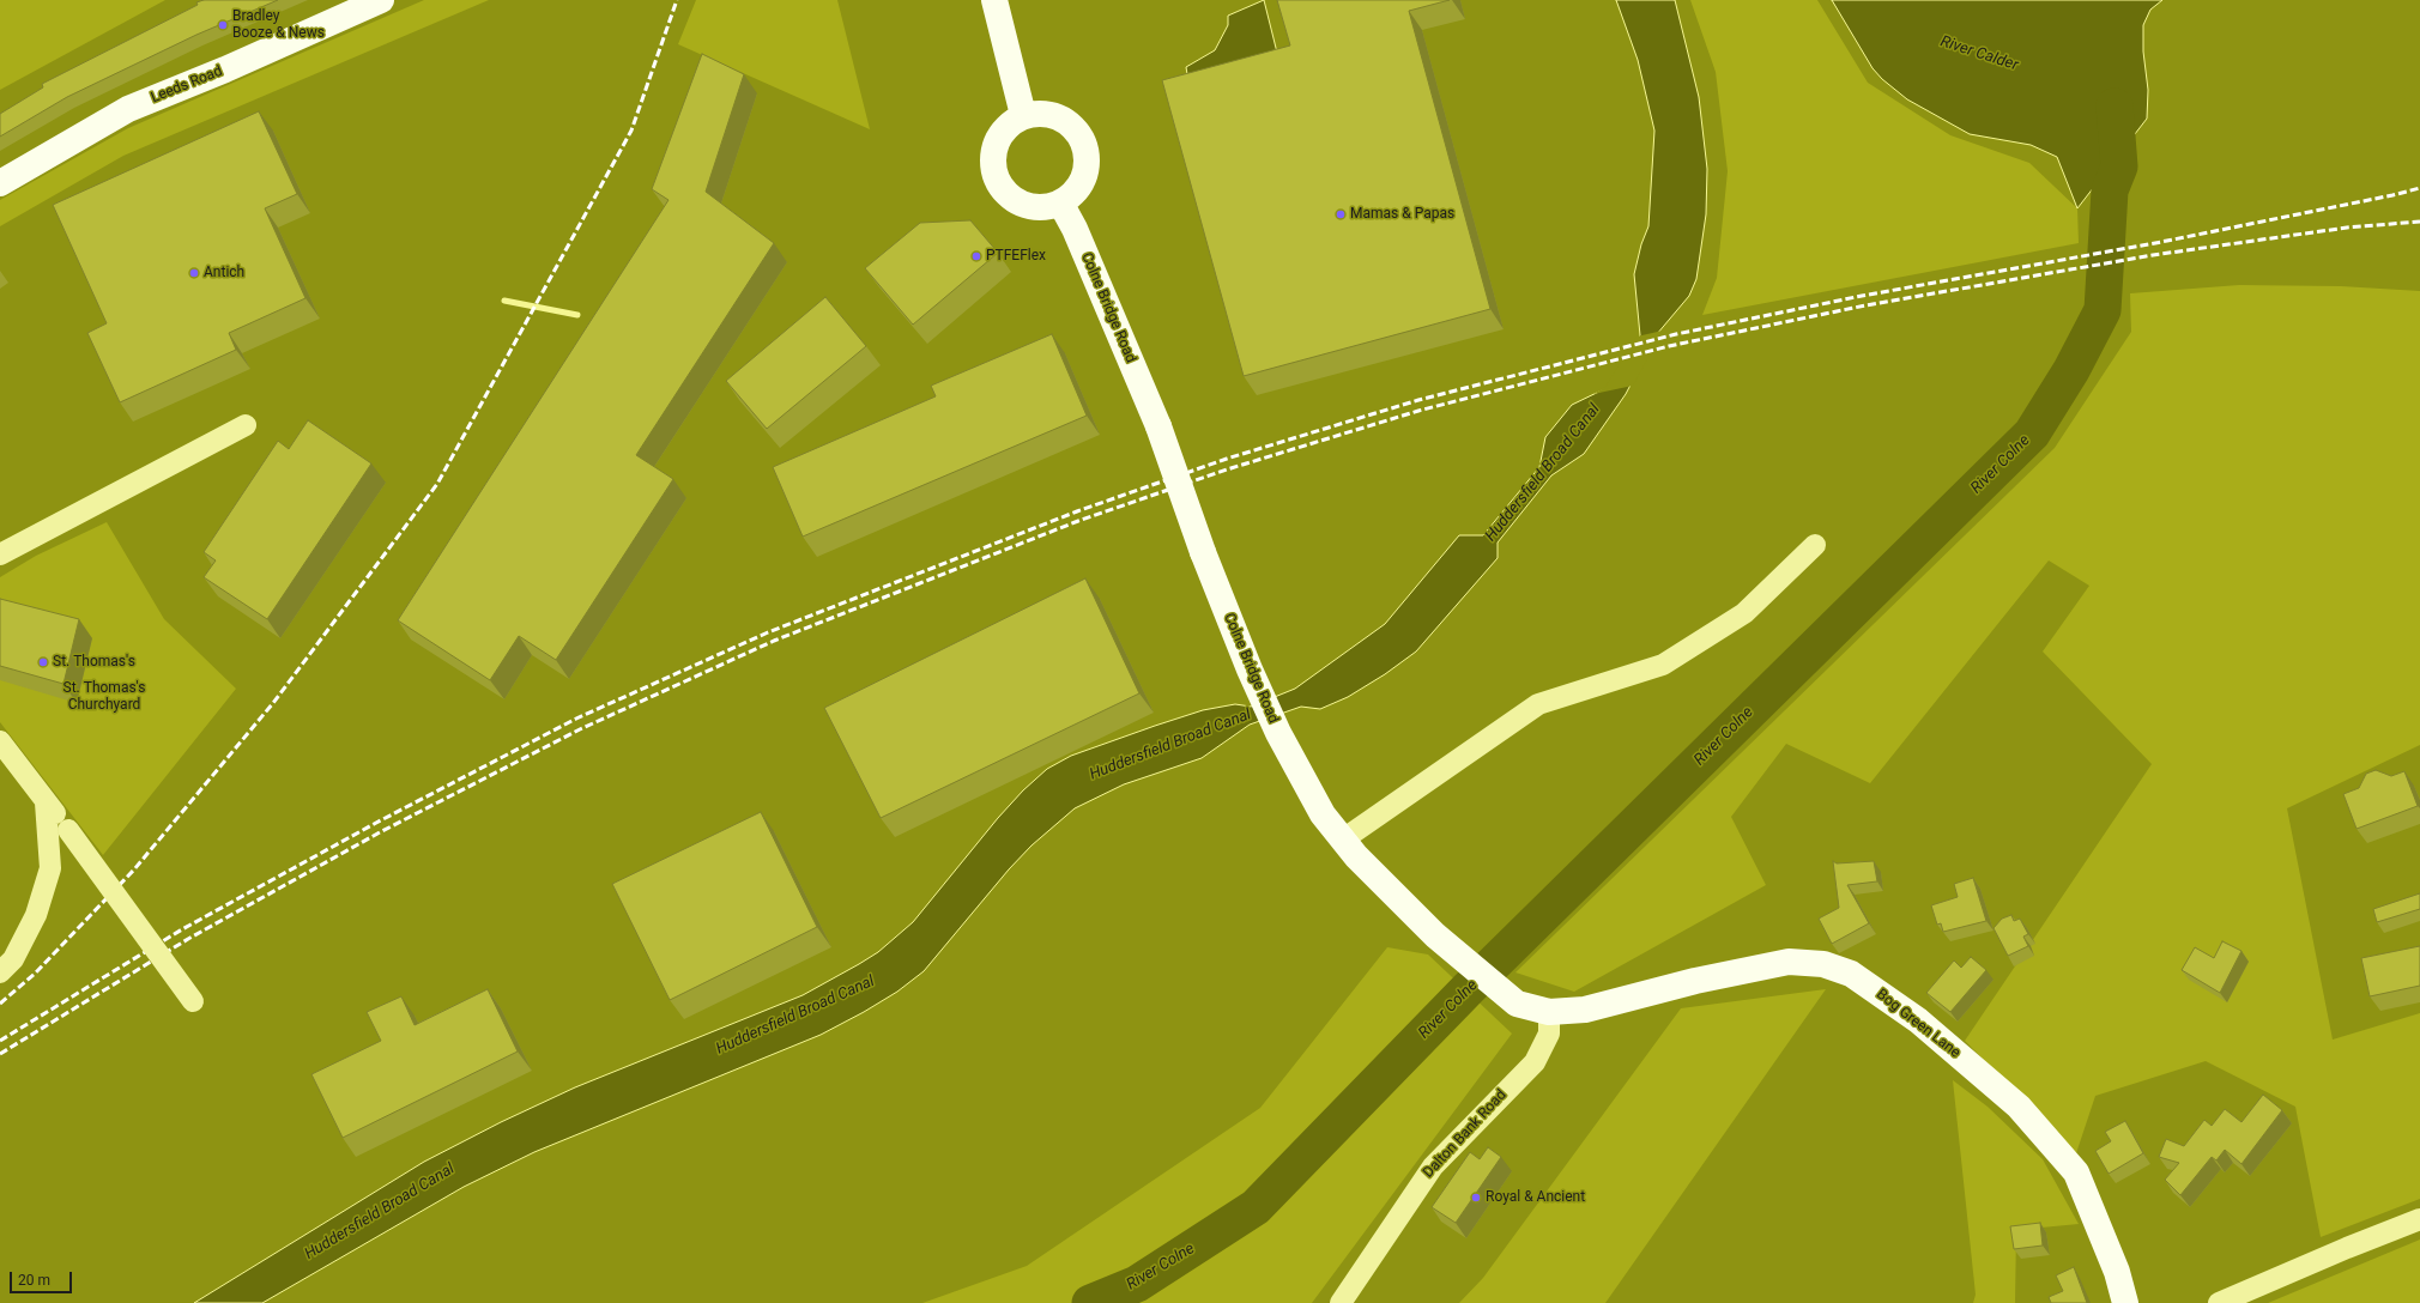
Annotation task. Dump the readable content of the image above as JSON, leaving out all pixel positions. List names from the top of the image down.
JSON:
{
  "streets": {
    "main road": ["Leeds Road", "Colne Bridge Road", "Bog Green Lane"],
    "street": ["Dalton Bank Road"]
  },
  "crossings": [
    ["Colne Bridge Road", "Bog Green Lane"],
    ["Colne Bridge Road", "Dalton Bank Road"]
  ],
  "water": ["River Calder", "River Colne", "Huddersfield Broad Canal"],
  "parks": ["St. Thomas's Churchyard"],
  "places": [
    "Bradley Booze & News",
    "Mamas & Papas",
    "PTFEFlex",
    "Antich",
    "St. Thomas's",
    "Royal & Ancient"
  ],
  "scale_bar": "20 m"
}
